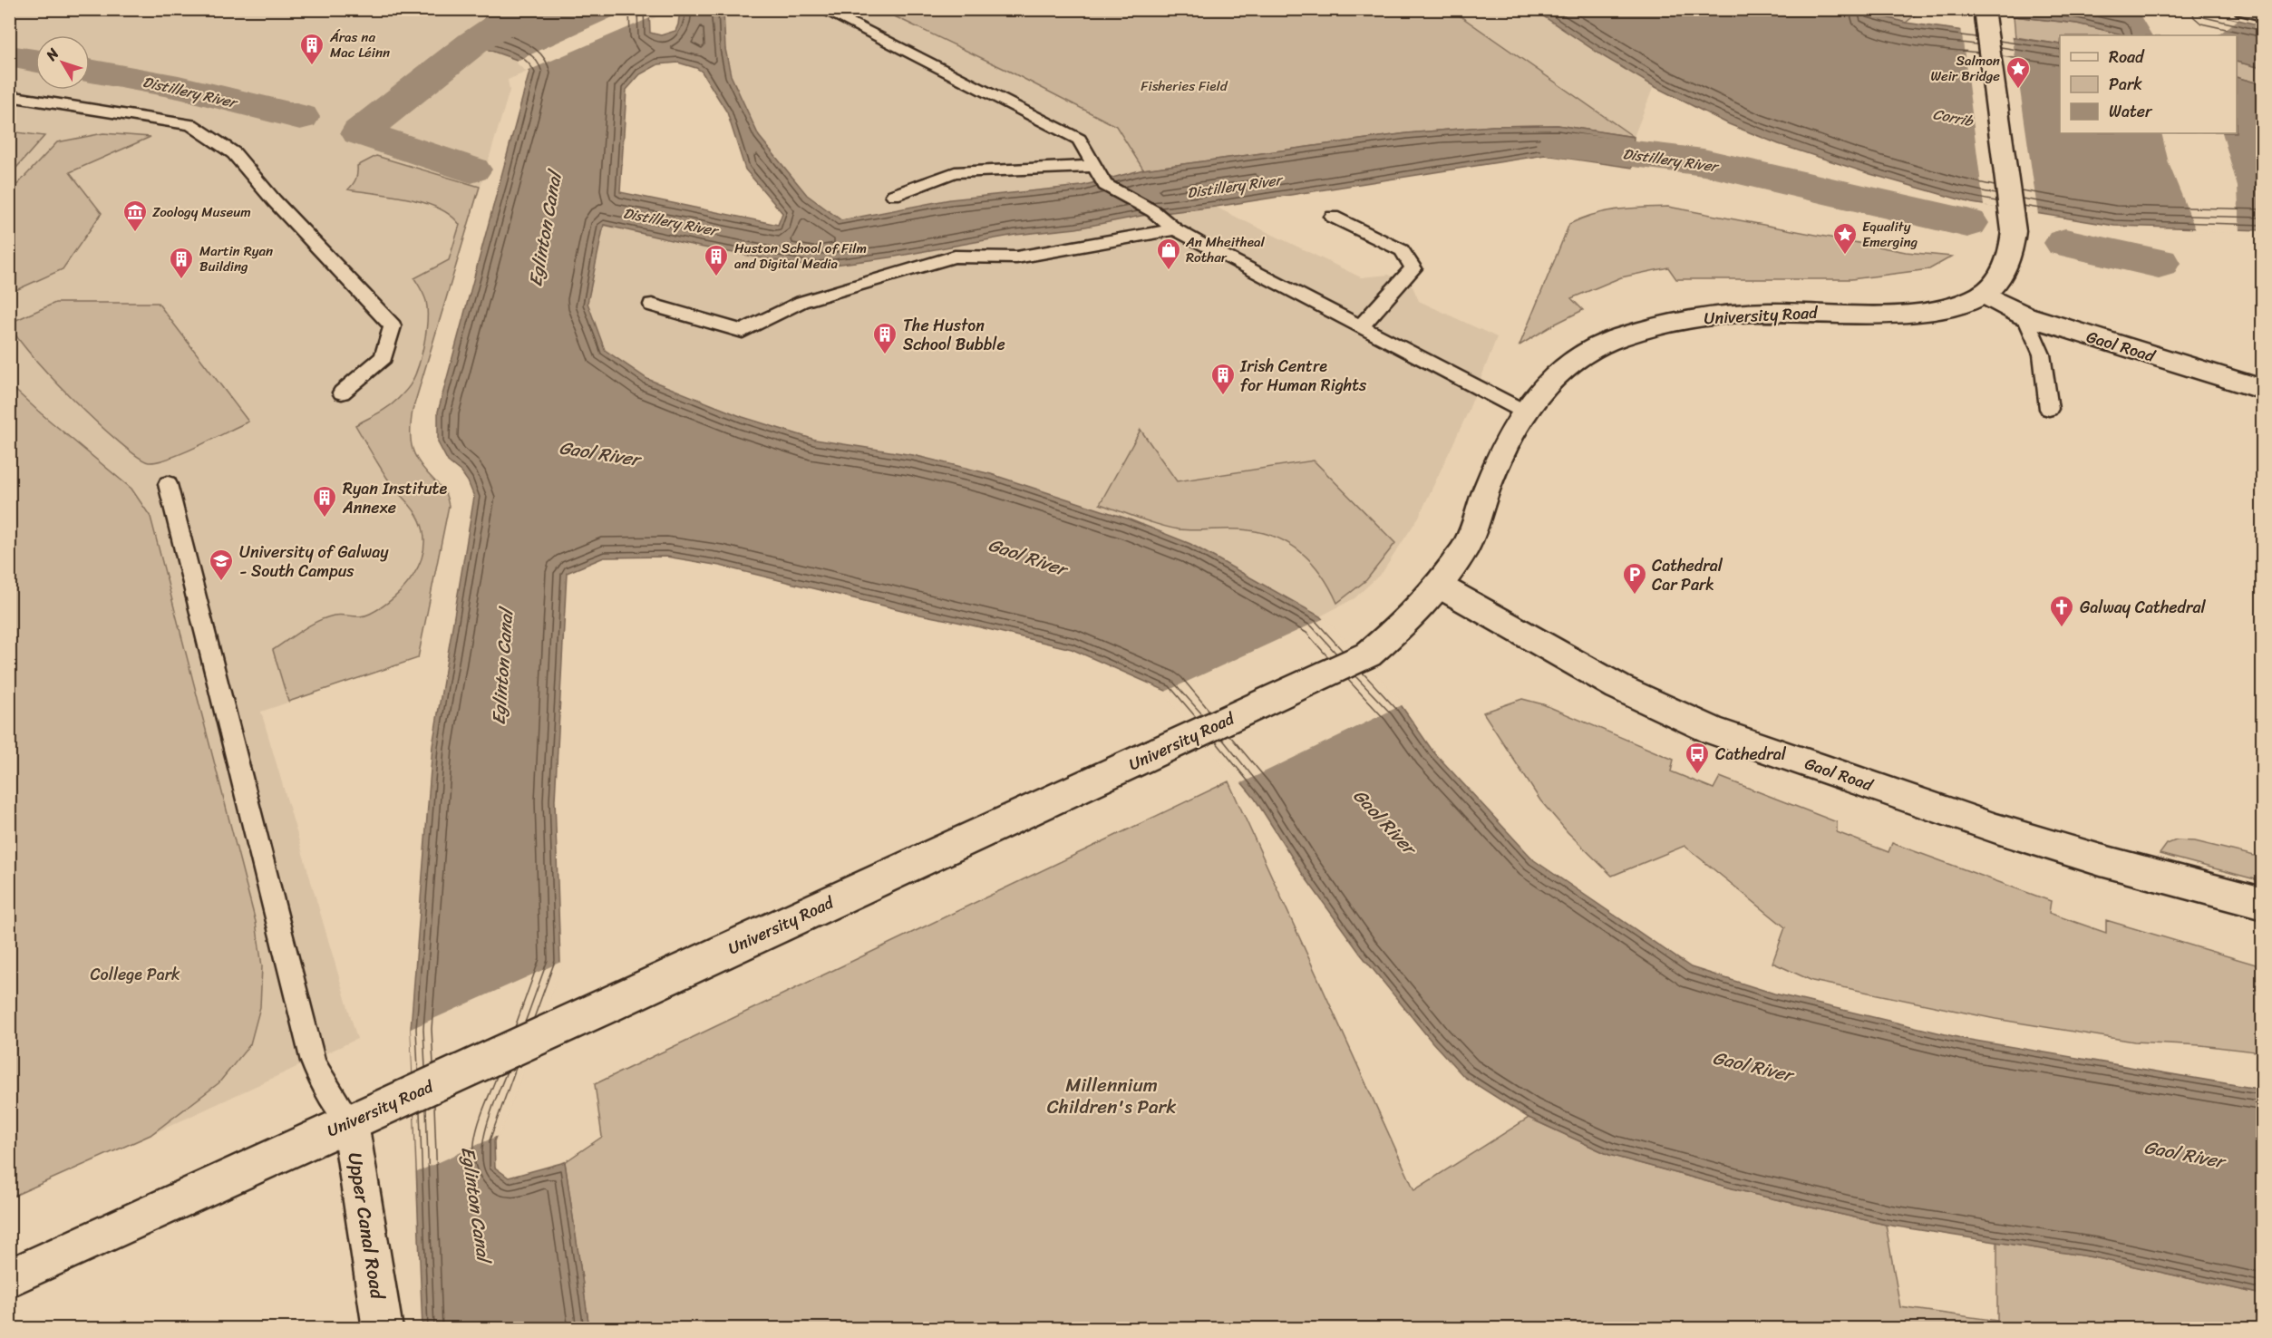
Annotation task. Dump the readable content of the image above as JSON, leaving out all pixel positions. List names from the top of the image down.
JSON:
{
  "streets": {
    "main road": ["University Road", "Gaol Road", "Upper Canal Road"]
  },
  "crossings": [
    ["University Road", "Gaol Road"],
    ["University Road", "Upper Canal Road"]
  ],
  "water": [
    "Distillery River",
    "Corrib",
    "Eglinton Canal",
    "Gaol River"
  ],
  "parks": ["Fisheries Field", "College Park", "Millennium Children's Park"],
  "places": {
    "building": [
      "Áras na Mac Léinn",
      "Huston School of Film and Digital Media",
      "Martin Ryan Building",
      "The Huston School Bubble",
      "Irish Centre for Human Rights",
      "Ryan Institute Annexe"
    ],
    "place": ["Salmon Weir Bridge", "Equality Emerging"],
    "museum": ["Zoology Museum"],
    "shop": ["An Mheitheal Rothar"],
    "school or university": ["University of Galway - South Campus"],
    "parking": ["Cathedral Car Park"],
    "church": ["Galway Cathedral"],
    "bus stop": ["Cathedral"]
  },
  "legend": ["Road", "Park", "Water"],
  "north": "top left"
}
